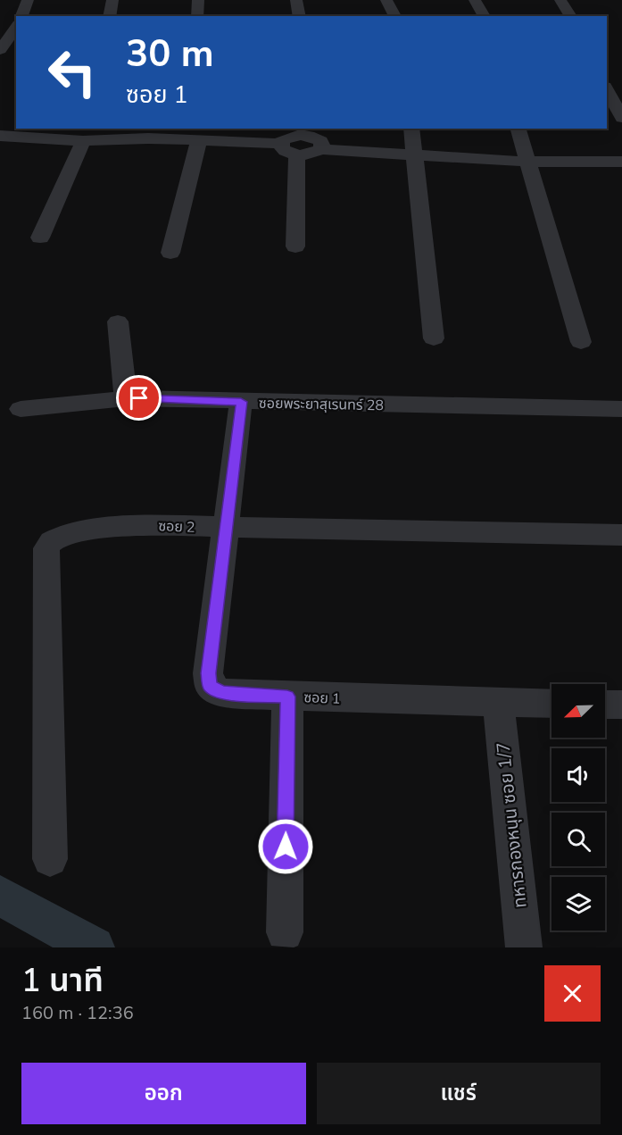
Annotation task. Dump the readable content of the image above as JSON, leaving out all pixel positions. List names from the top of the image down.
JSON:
{
  "streets": {
    "street": [
      "ซอยพระยาสุเรนทร์ 28",
      "ซอย 2",
      "ซอย 1",
      "ทหารกองหนุน ซอย 1/7"
    ]
  },
  "crossings": [
    ["ซอยพระยาสุเรนทร์ 28", "ซอย 1"],
    ["ซอย 2", "ซอย 1"],
    ["ซอย 1", "ทหารกองหนุน ซอย 1/7"]
  ],
  "north": "bottom left",
  "page": {
    "turn": ["30 m", "ซอย 1"],
    "heading": ["1 นาที", "160 m · 12:36"],
    "buttons": ["ออก", "แชร์"]
  }
}
